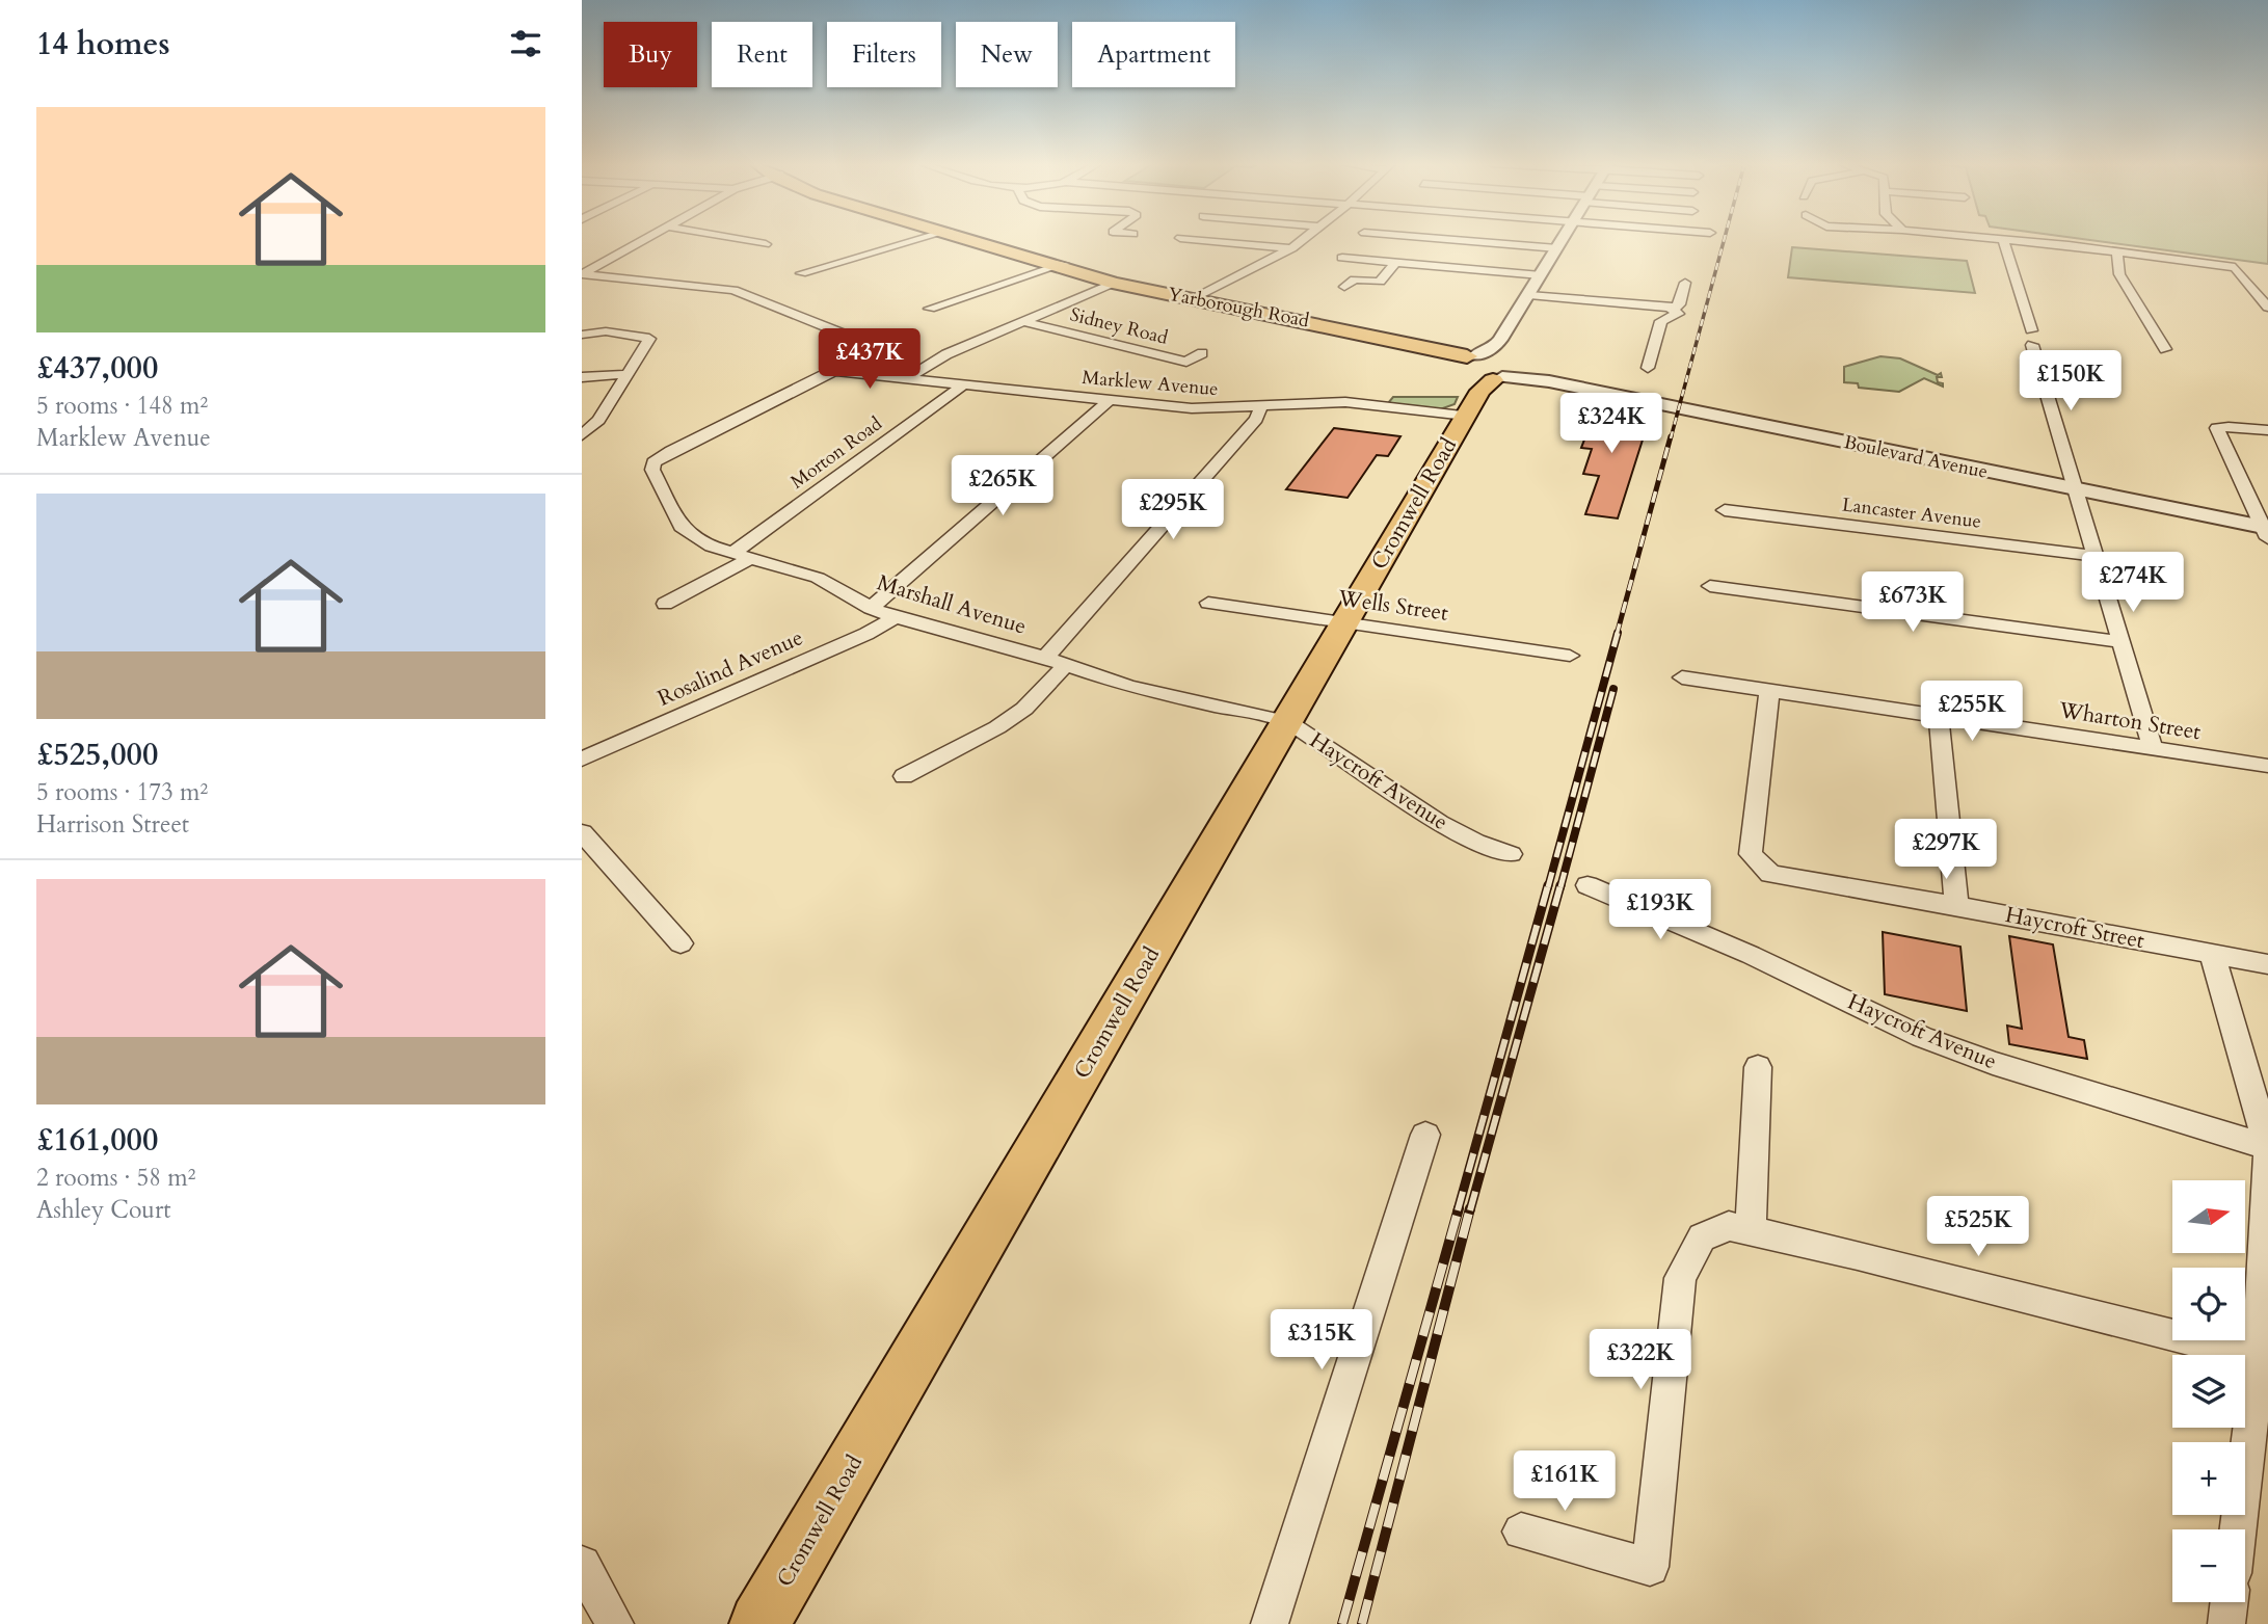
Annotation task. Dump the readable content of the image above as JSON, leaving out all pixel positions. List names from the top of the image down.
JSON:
{
  "streets": {
    "main road": ["Yarborough Road", "Cromwell Road"],
    "street": [
      "Sidney Road",
      "Marklew Avenue",
      "Morton Road",
      "Boulevard Avenue",
      "Lancaster Avenue",
      "Marshall Avenue",
      "Wells Street",
      "Rosalind Avenue",
      "Wharton Street",
      "Haycroft Avenue",
      "Haycroft Street"
    ]
  },
  "crossings": [
    ["Yarborough Road", "Marklew Avenue"],
    ["Yarborough Road", "Boulevard Avenue"],
    ["Yarborough Road", "Cromwell Road"],
    ["Marklew Avenue", "Morton Road"],
    ["Marklew Avenue", "Boulevard Avenue"],
    ["Marklew Avenue", "Cromwell Road"],
    ["Marklew Avenue", "Marshall Avenue"],
    ["Morton Road", "Marshall Avenue"],
    ["Boulevard Avenue", "Cromwell Road"],
    ["Cromwell Road", "Marshall Avenue"],
    ["Cromwell Road", "Wells Street"],
    ["Cromwell Road", "Haycroft Avenue"],
    ["Marshall Avenue", "Rosalind Avenue"],
    ["Marshall Avenue", "Haycroft Avenue"],
    ["Wharton Street", "Haycroft Street"]
  ],
  "north": "right",
  "page": {
    "heading": "14 homes",
    "chip": [
      "Buy",
      "Rent",
      "Filters",
      "New",
      "Apartment"
    ],
    "list": [
      {
        "name": "£437,000",
        "note": "5 rooms · 148 m² · Marklew Avenue"
      },
      {
        "name": "£525,000",
        "note": "5 rooms · 173 m² · Harrison Street"
      },
      {
        "name": "£161,000",
        "note": "2 rooms · 58 m² · Ashley Court"
      }
    ],
    "price": [
      "£437K",
      "£150K",
      "£324K",
      "£265K",
      "£295K",
      "£274K",
      "£673K",
      "£255K",
      "£297K",
      "£193K",
      "£525K",
      "£315K",
      "£322K",
      "£161K"
    ],
    "map_buttons": ["+", "−"]
  }
}
